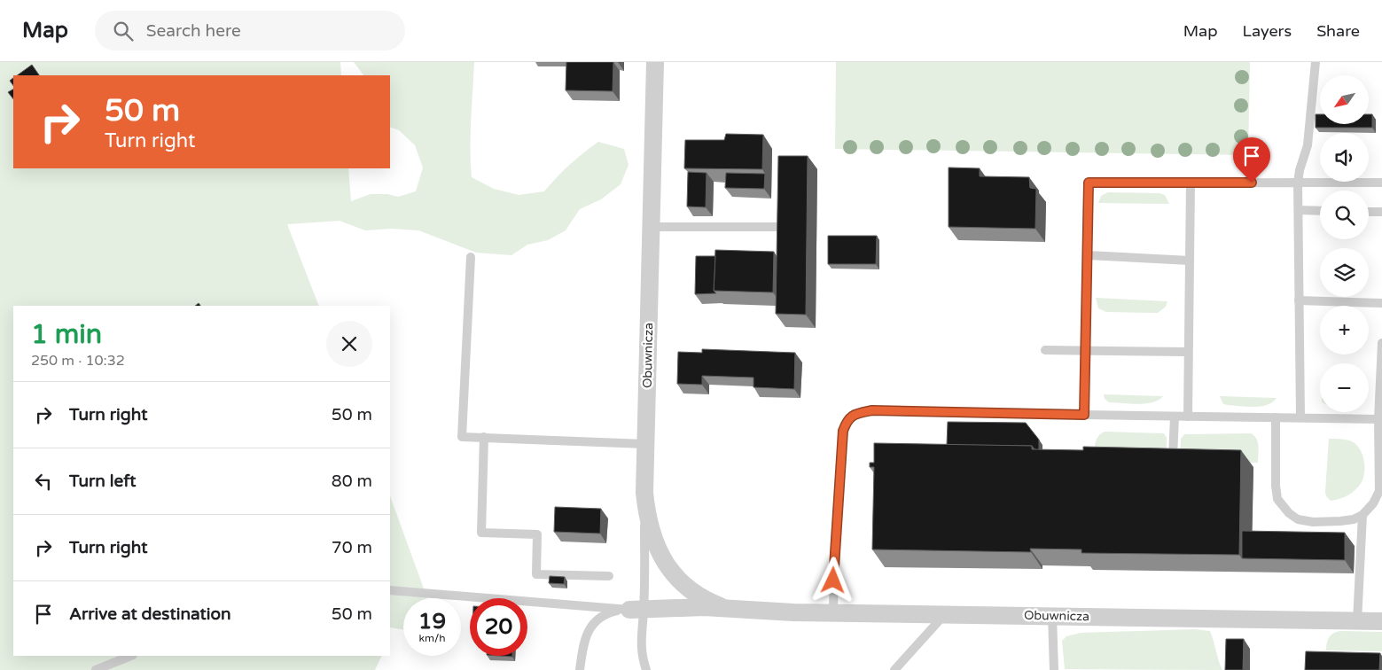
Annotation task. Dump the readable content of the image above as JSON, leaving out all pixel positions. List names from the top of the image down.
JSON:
{
  "streets": {
    "street": ["Obuwnicza"]
  },
  "north": "bottom left",
  "page": {
    "header": "Map",
    "search": "Search here",
    "nav": ["Map", "Layers", "Share"],
    "map_buttons": ["+", "−"],
    "turn": ["50 m", "Turn right"],
    "heading": ["1 min", "250 m · 10:32"],
    "list": [
      {
        "name": "Turn right",
        "value": "50 m"
      },
      {
        "name": "Turn left",
        "value": "80 m"
      },
      {
        "name": "Turn right",
        "value": "70 m"
      },
      {
        "name": "Arrive at destination",
        "value": "50 m"
      }
    ],
    "speed": "19 km/h",
    "limit": "20"
  }
}
